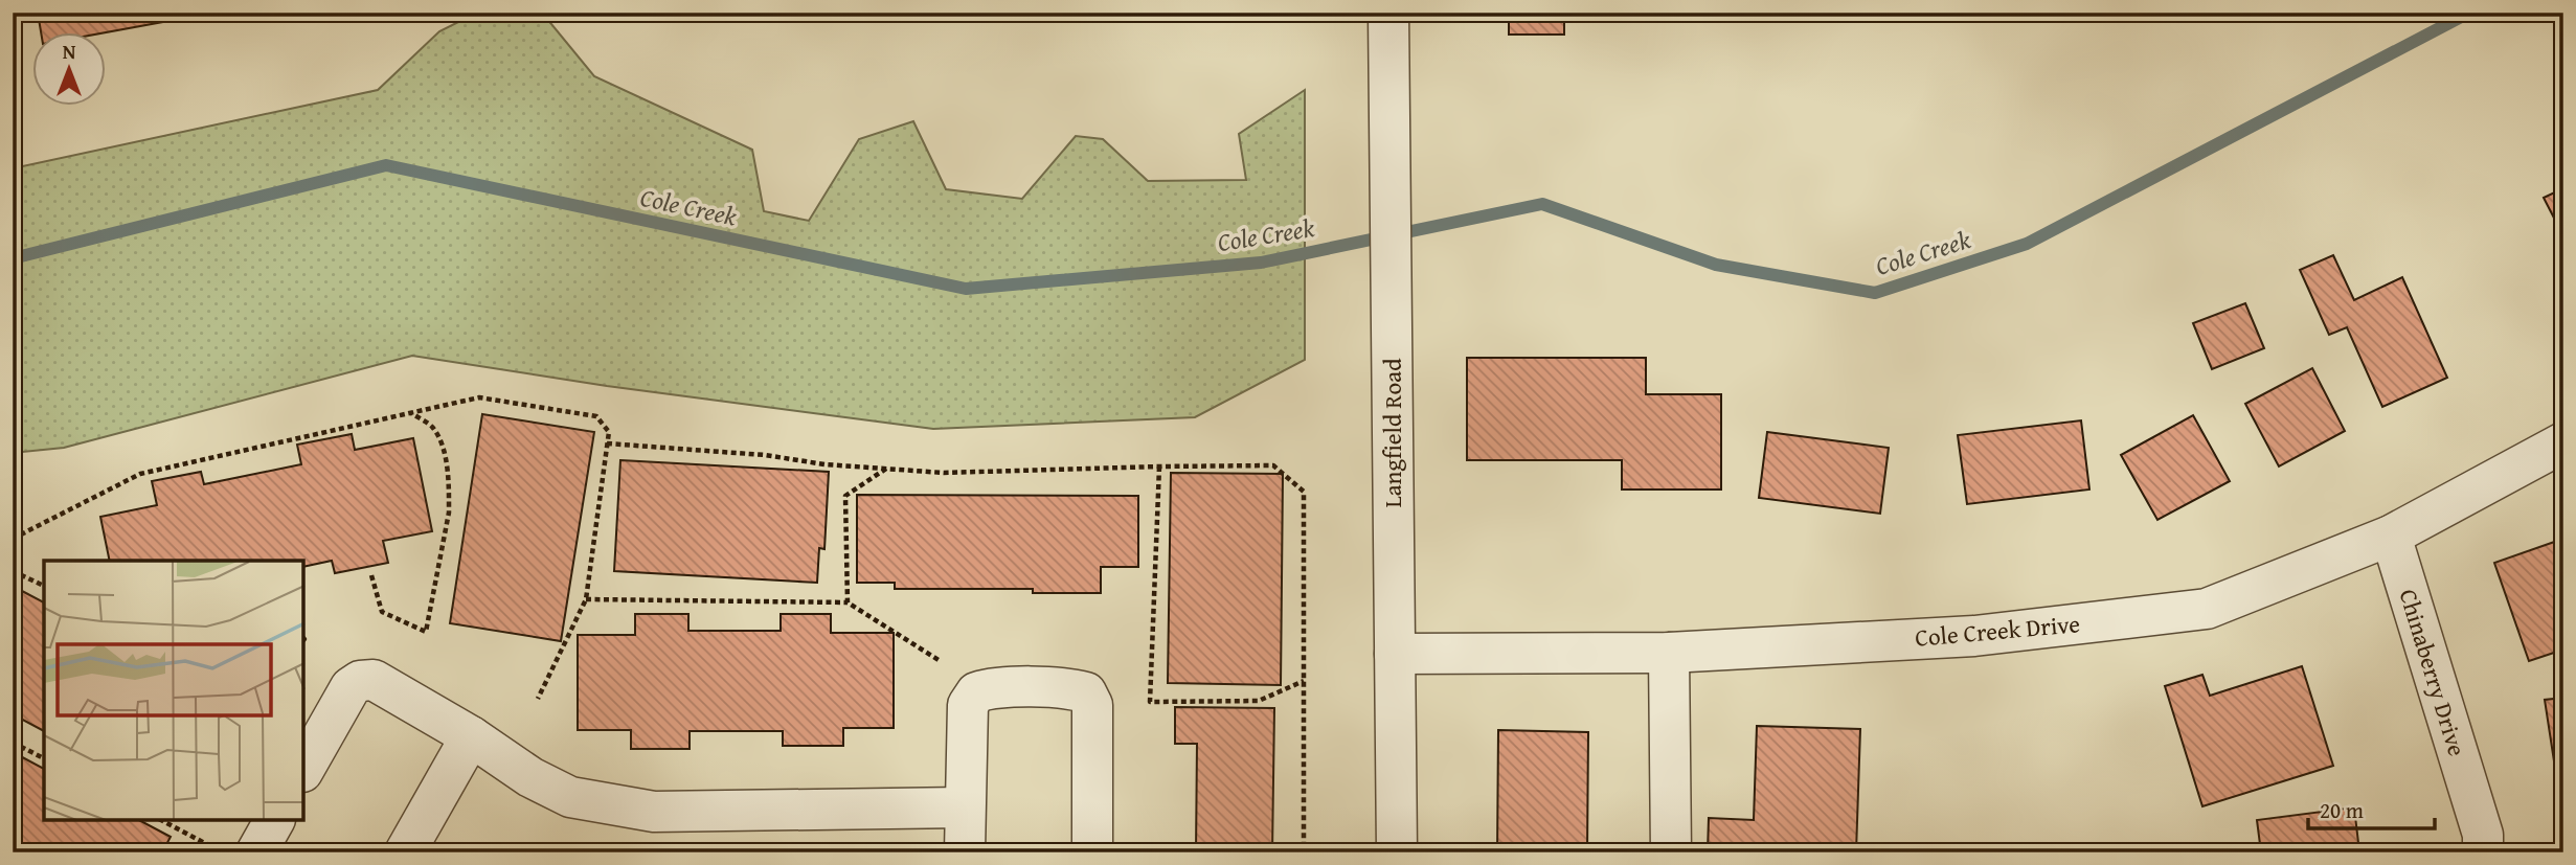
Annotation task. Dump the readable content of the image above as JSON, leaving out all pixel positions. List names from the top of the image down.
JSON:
{
  "streets": {
    "street": ["Langfield Road", "Cole Creek Drive", "Chinaberry Drive"]
  },
  "crossings": [
    ["Langfield Road", "Cole Creek Drive"],
    ["Cole Creek Drive", "Chinaberry Drive"]
  ],
  "water": ["Cole Creek"],
  "scale_bar": "20 m",
  "north": "top"
}
